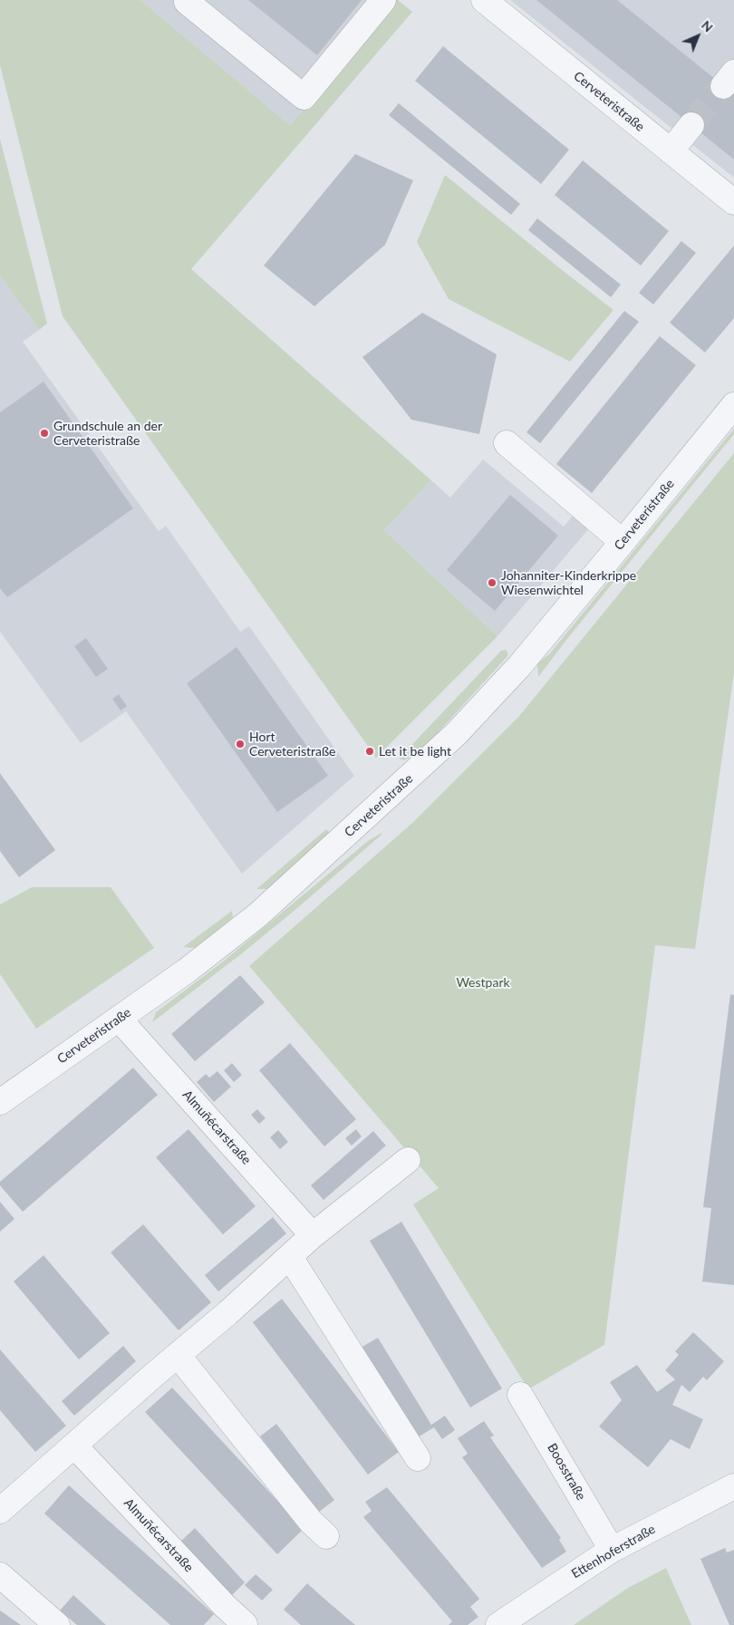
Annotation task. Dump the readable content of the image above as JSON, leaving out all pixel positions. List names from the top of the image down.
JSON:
{
  "streets": {
    "street": [
      "Cerveteristraße",
      "Almuñécarstraße",
      "Boosstraße",
      "Ettenhoferstraße"
    ]
  },
  "crossings": [
    ["Cerveteristraße", "Almuñécarstraße"],
    ["Boosstraße", "Ettenhoferstraße"]
  ],
  "parks": ["Westpark"],
  "places": [
    "Grundschule an der Cerveteristraße",
    "Johanniter-Kinderkrippe Wiesenwichtel",
    "Hort Cerveteristraße",
    "Let it be light"
  ],
  "north": "top right"
}
